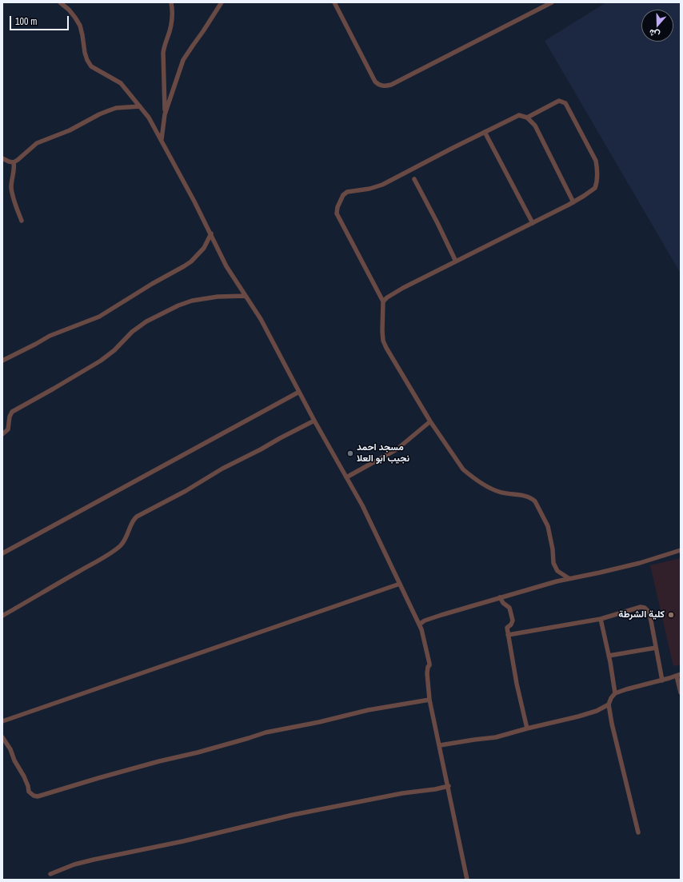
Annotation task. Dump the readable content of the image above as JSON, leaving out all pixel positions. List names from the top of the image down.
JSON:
{
  "places": ["مسجد احمد نجيب ابو العلا", "كلية الشرطة"],
  "scale_bar": "100 m",
  "north": "bottom"
}
